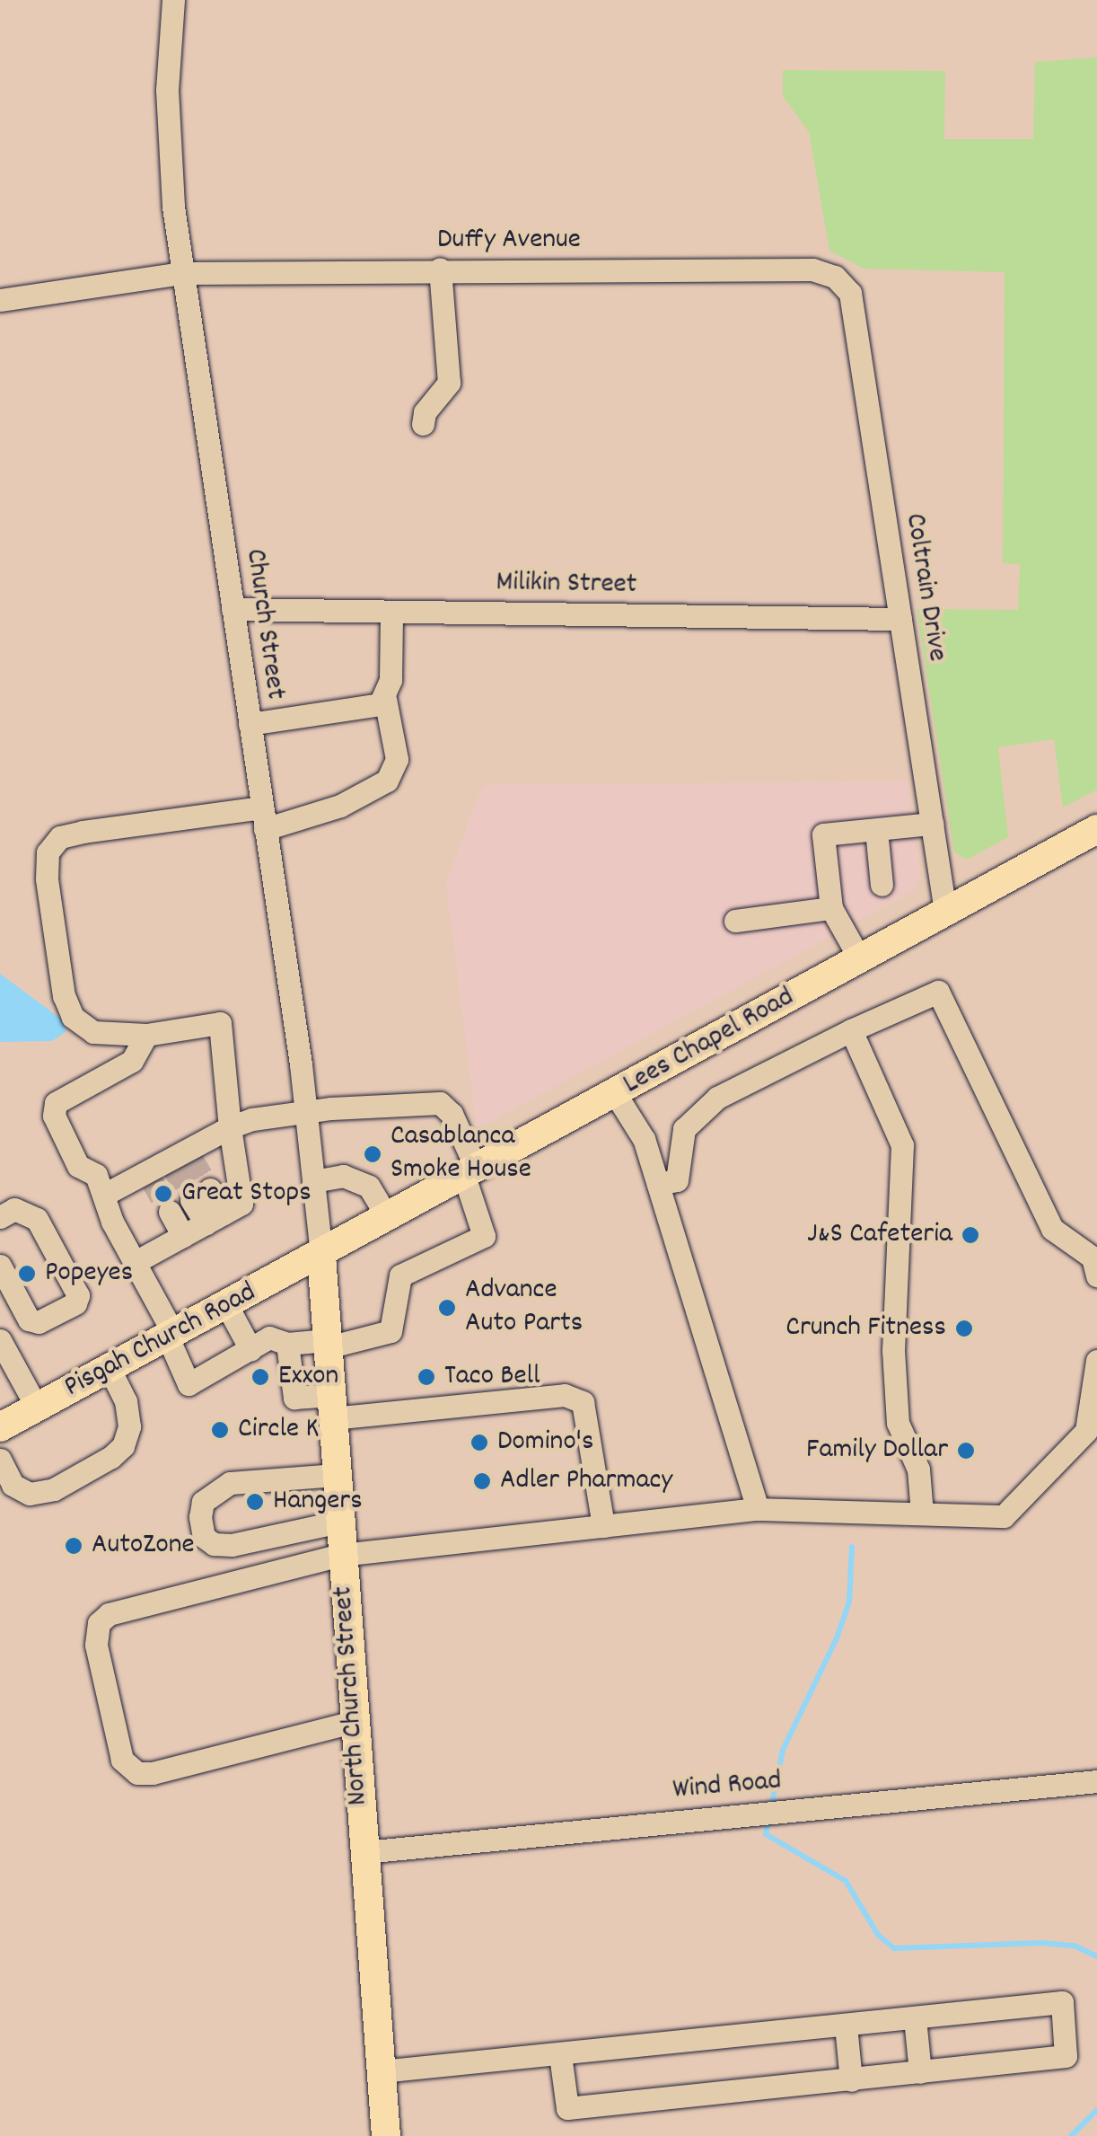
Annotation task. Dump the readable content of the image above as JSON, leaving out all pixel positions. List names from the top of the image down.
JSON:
{
  "streets": {
    "main road": ["Lees Chapel Road", "Pisgah Church Road", "North Church Street"],
    "street": [
      "Duffy Avenue",
      "Milikin Street",
      "Coltrain Drive",
      "Church Street",
      "Wind Road"
    ]
  },
  "crossings": [
    ["Duffy Avenue", "Coltrain Drive"],
    ["Duffy Avenue", "Church Street"],
    ["Milikin Street", "Coltrain Drive"],
    ["Milikin Street", "Church Street"],
    ["Coltrain Drive", "Lees Chapel Road"],
    ["Church Street", "Lees Chapel Road"],
    ["Church Street", "Pisgah Church Road"],
    ["Church Street", "North Church Street"],
    ["Lees Chapel Road", "Pisgah Church Road"],
    ["Lees Chapel Road", "North Church Street"],
    ["Pisgah Church Road", "North Church Street"],
    ["North Church Street", "Wind Road"]
  ],
  "places": [
    "Casablanca Smoke House",
    "Great Stops",
    "J&S Cafeteria",
    "Popeyes",
    "Advance Auto Parts",
    "Crunch Fitness",
    "Exxon",
    "Taco Bell",
    "Circle K",
    "Domino's",
    "Family Dollar",
    "Adler Pharmacy",
    "Hangers",
    "AutoZone"
  ]
}
